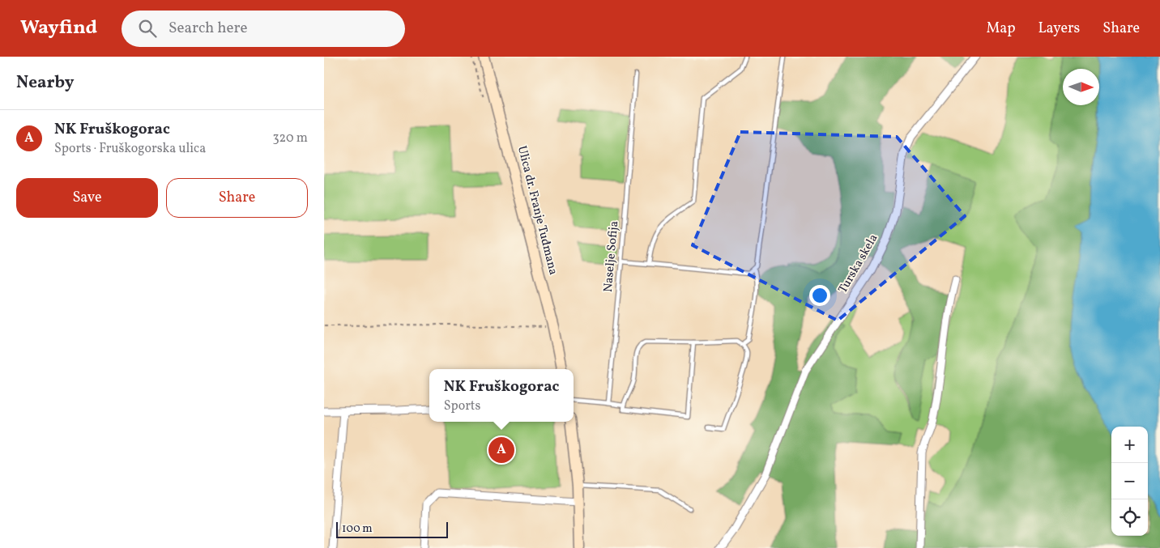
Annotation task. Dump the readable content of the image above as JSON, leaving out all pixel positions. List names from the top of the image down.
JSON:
{
  "streets": {
    "main road": ["Ulica dr. Franje Tuđmana"],
    "street": ["Turska skela"],
    "lane": ["Naselje Sofija"]
  },
  "scale_bar": "100 m",
  "north": "right",
  "page": {
    "header": "Wayfind",
    "search": "Search here",
    "nav": ["Map", "Layers", "Share"],
    "heading": "Nearby",
    "list": [
      {
        "mark": "A",
        "name": "NK Fruškogorac",
        "note": "Sports · Fruškogorska ulica",
        "value": "320 m"
      }
    ],
    "buttons": ["Save", "Share"],
    "popup": ["NK Fruškogorac", "Sports"],
    "map_buttons": ["+", "−"],
    "pins": "A",
    "scale": "100 m"
  }
}
